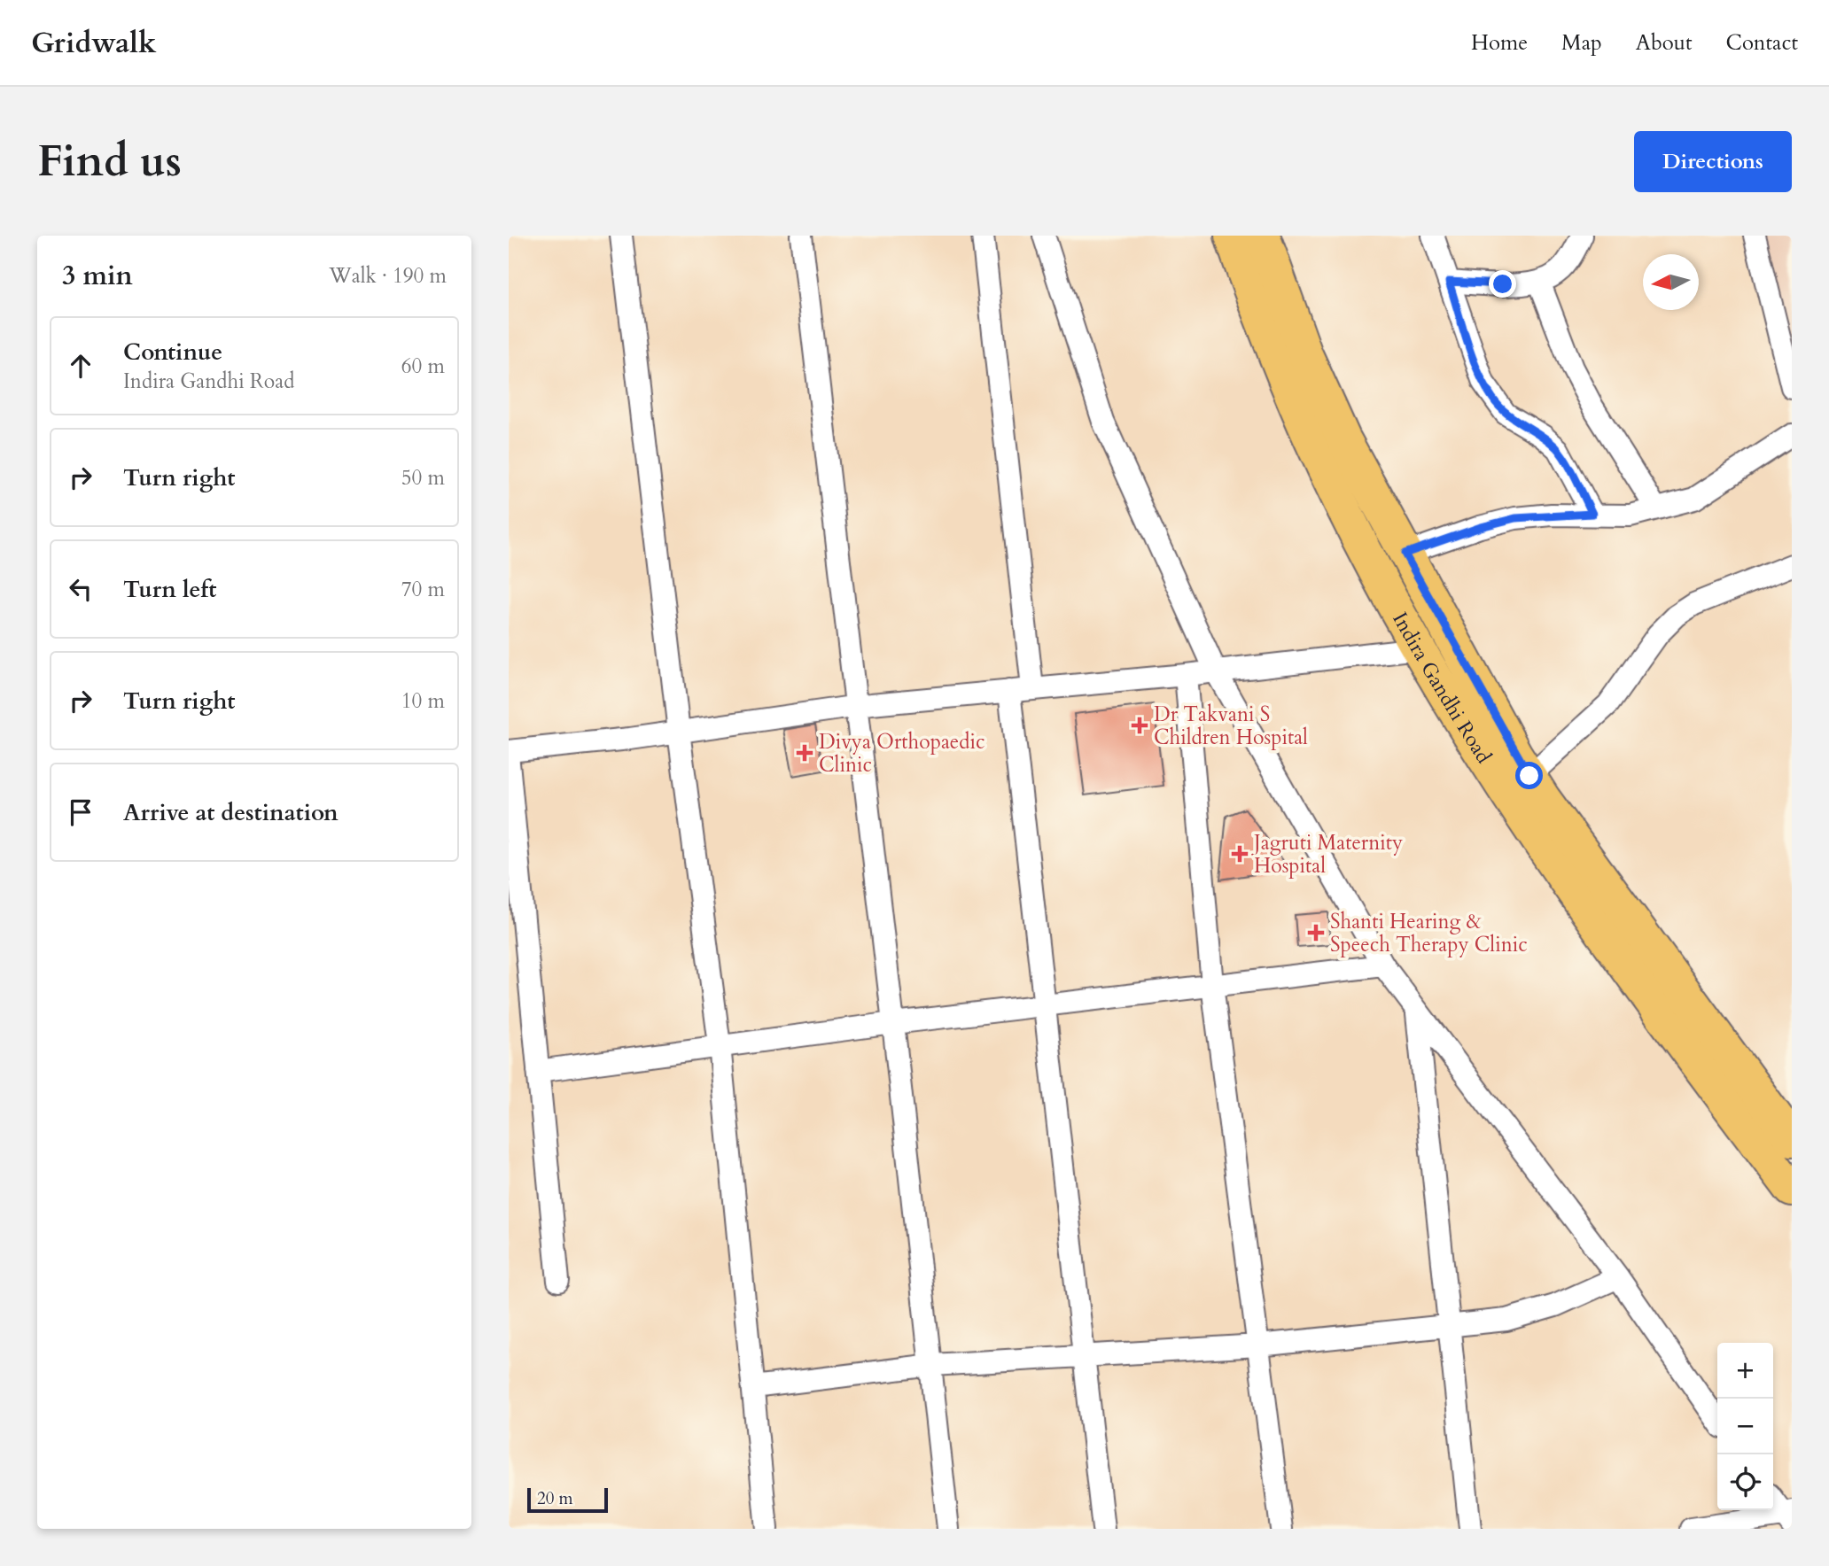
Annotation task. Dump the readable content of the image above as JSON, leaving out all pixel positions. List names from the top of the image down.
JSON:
{
  "streets": {
    "main road": ["Indira Gandhi Road"]
  },
  "places": {
    "health": [
      "Dr Takvani S Children Hospital",
      "Divya Orthopaedic Clinic",
      "Jagruti Maternity Hospital",
      "Shanti Hearing & Speech Therapy Clinic"
    ]
  },
  "scale_bar": "20 m",
  "north": "left",
  "page": {
    "header": "Gridwalk",
    "nav": [
      "Home",
      "Map",
      "About",
      "Contact"
    ],
    "buttons": "Directions",
    "title": "Find us",
    "heading": ["3 min", "Walk · 190 m"],
    "list": [
      ["Continue", "Indira Gandhi Road", "60 m"],
      ["Turn right", "50 m"],
      ["Turn left", "70 m"],
      ["Turn right", "10 m"],
      "Arrive at destination"
    ],
    "map_buttons": ["+", "−"],
    "scale": "20 m"
  }
}
